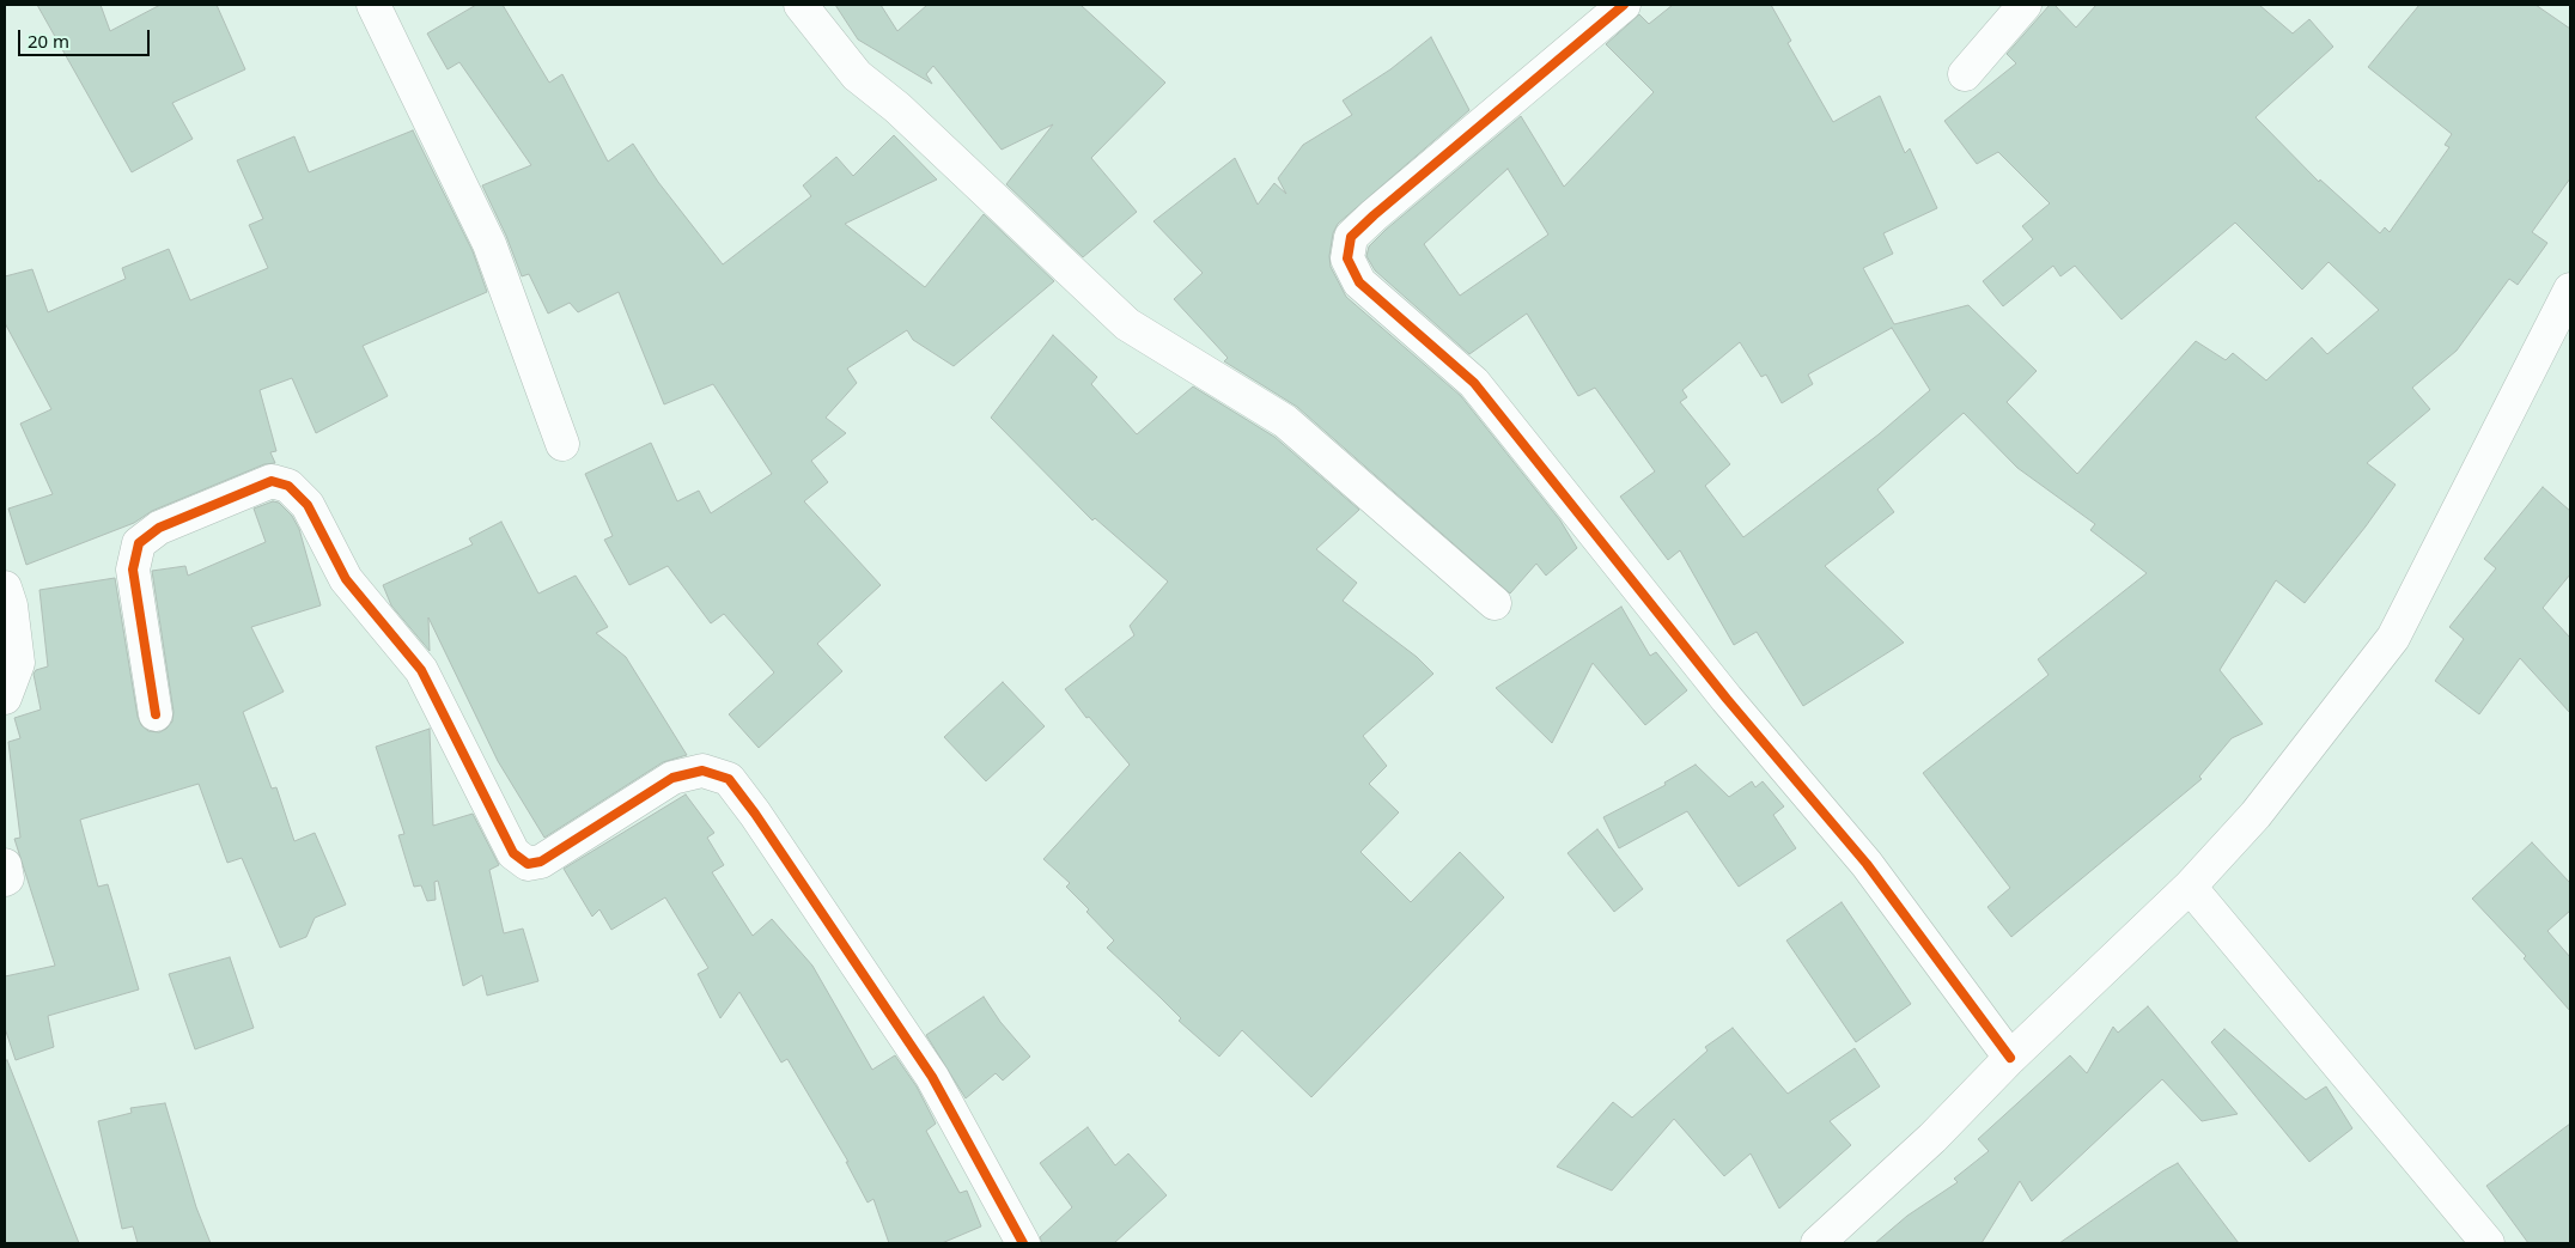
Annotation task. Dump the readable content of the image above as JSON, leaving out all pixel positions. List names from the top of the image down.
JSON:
{
  "scale_bar": "20 m"
}
